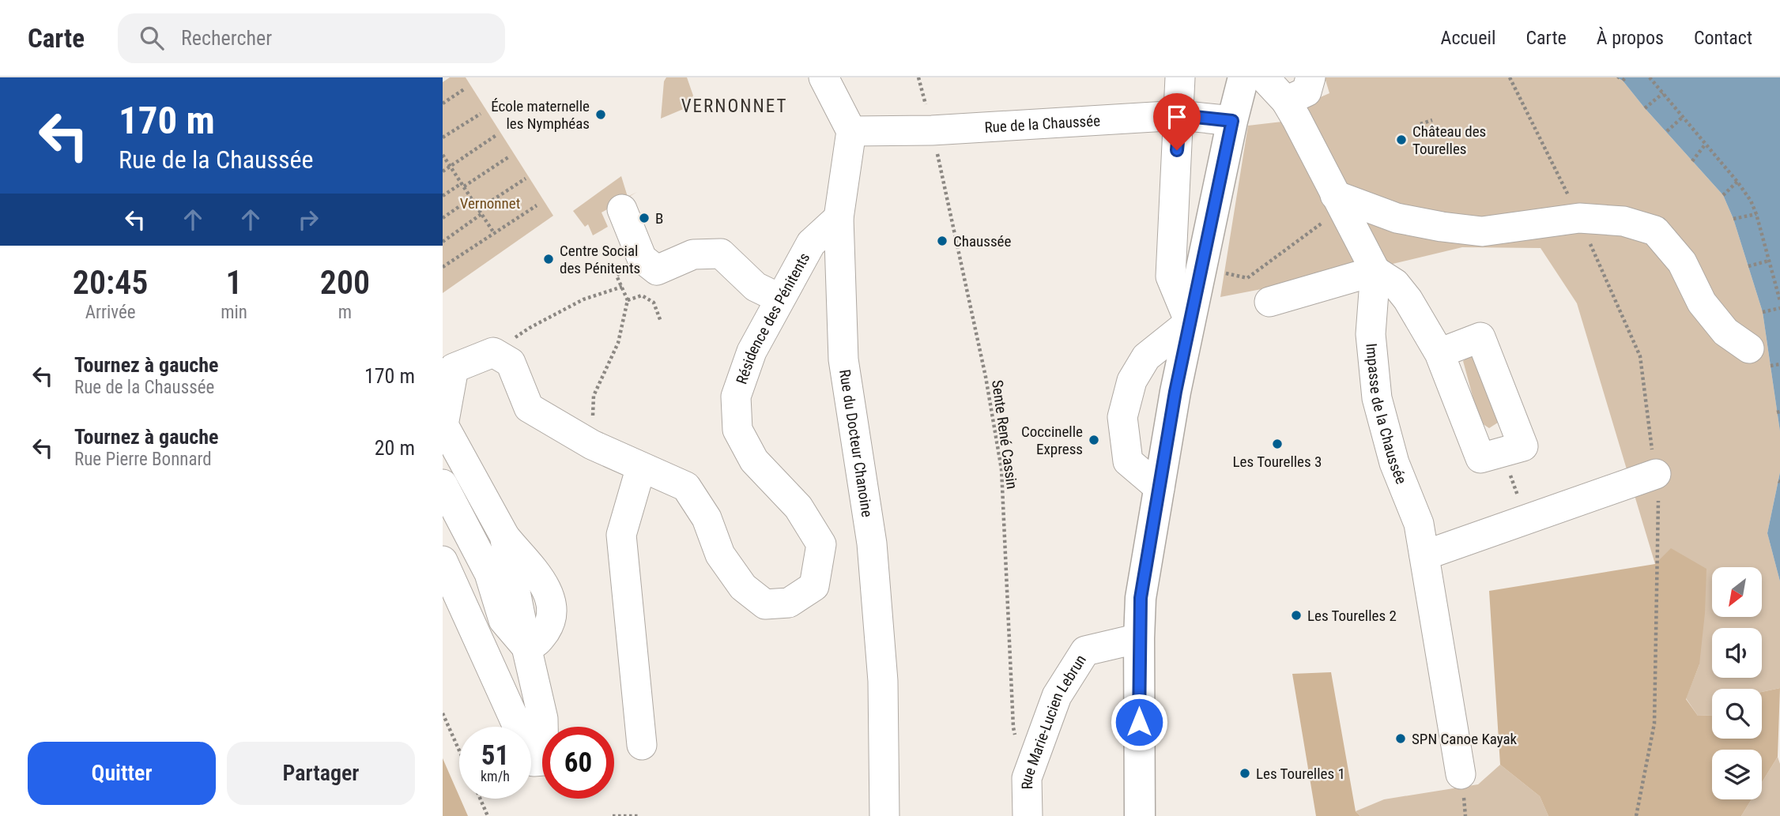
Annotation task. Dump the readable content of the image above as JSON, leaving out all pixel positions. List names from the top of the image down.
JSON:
{
  "streets": {
    "street": [
      "Rue de la Chaussée",
      "Résidence des Pénitents",
      "Impasse de la Chaussée",
      "Rue du Docteur Chanoine",
      "Rue Marie-Lucien Lebrun"
    ],
    "path": ["Sente René Cassin"]
  },
  "crossings": [
    ["Rue de la Chaussée", "Sente René Cassin"],
    ["Rue de la Chaussée", "Rue du Docteur Chanoine"],
    ["Résidence des Pénitents", "Rue du Docteur Chanoine"]
  ],
  "districts": ["VERNONNET"],
  "parks": ["Vernonnet"],
  "places": [
    "École maternelle les Nymphéas",
    "Château des Tourelles",
    "B",
    "Chaussée",
    "Centre Social des Pénitents",
    "Coccinelle Express",
    "Les Tourelles 3",
    "Les Tourelles 2",
    "SPN Canoe Kayak",
    "Les Tourelles 1"
  ],
  "north": "bottom left",
  "page": {
    "header": "Carte",
    "search": "Rechercher",
    "nav": [
      "Accueil",
      "Carte",
      "À propos",
      "Contact"
    ],
    "turn": ["170 m", "Rue de la Chaussée"],
    "eta": [
      "20:45",
      "Arrivée",
      "1",
      "min",
      "200",
      "m"
    ],
    "list": [
      {
        "name": "Tournez à gauche",
        "note": "Rue de la Chaussée",
        "value": "170 m"
      },
      {
        "name": "Tournez à gauche",
        "note": "Rue Pierre Bonnard",
        "value": "20 m"
      }
    ],
    "speed": "51 km/h",
    "limit": "60",
    "buttons": ["Quitter", "Partager"]
  }
}
